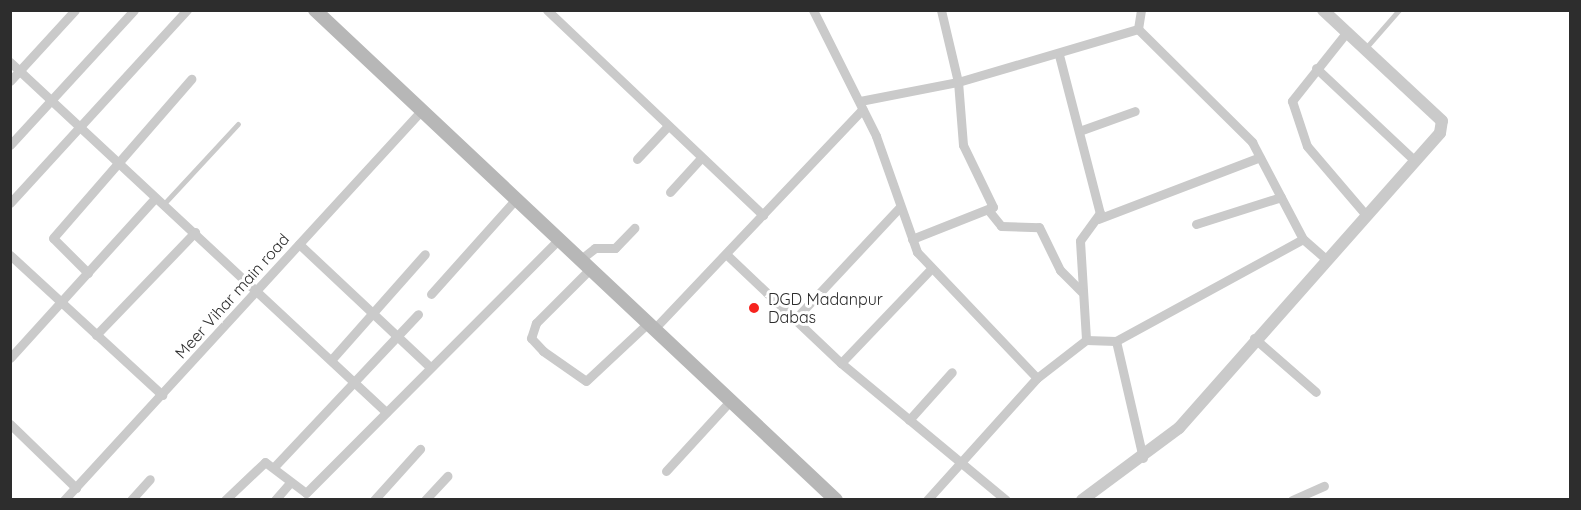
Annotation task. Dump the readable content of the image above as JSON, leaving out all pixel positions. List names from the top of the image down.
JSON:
{
  "streets": {
    "street": ["Meer Vihar main road"]
  },
  "places": ["DGD Madanpur Dabas"]
}
